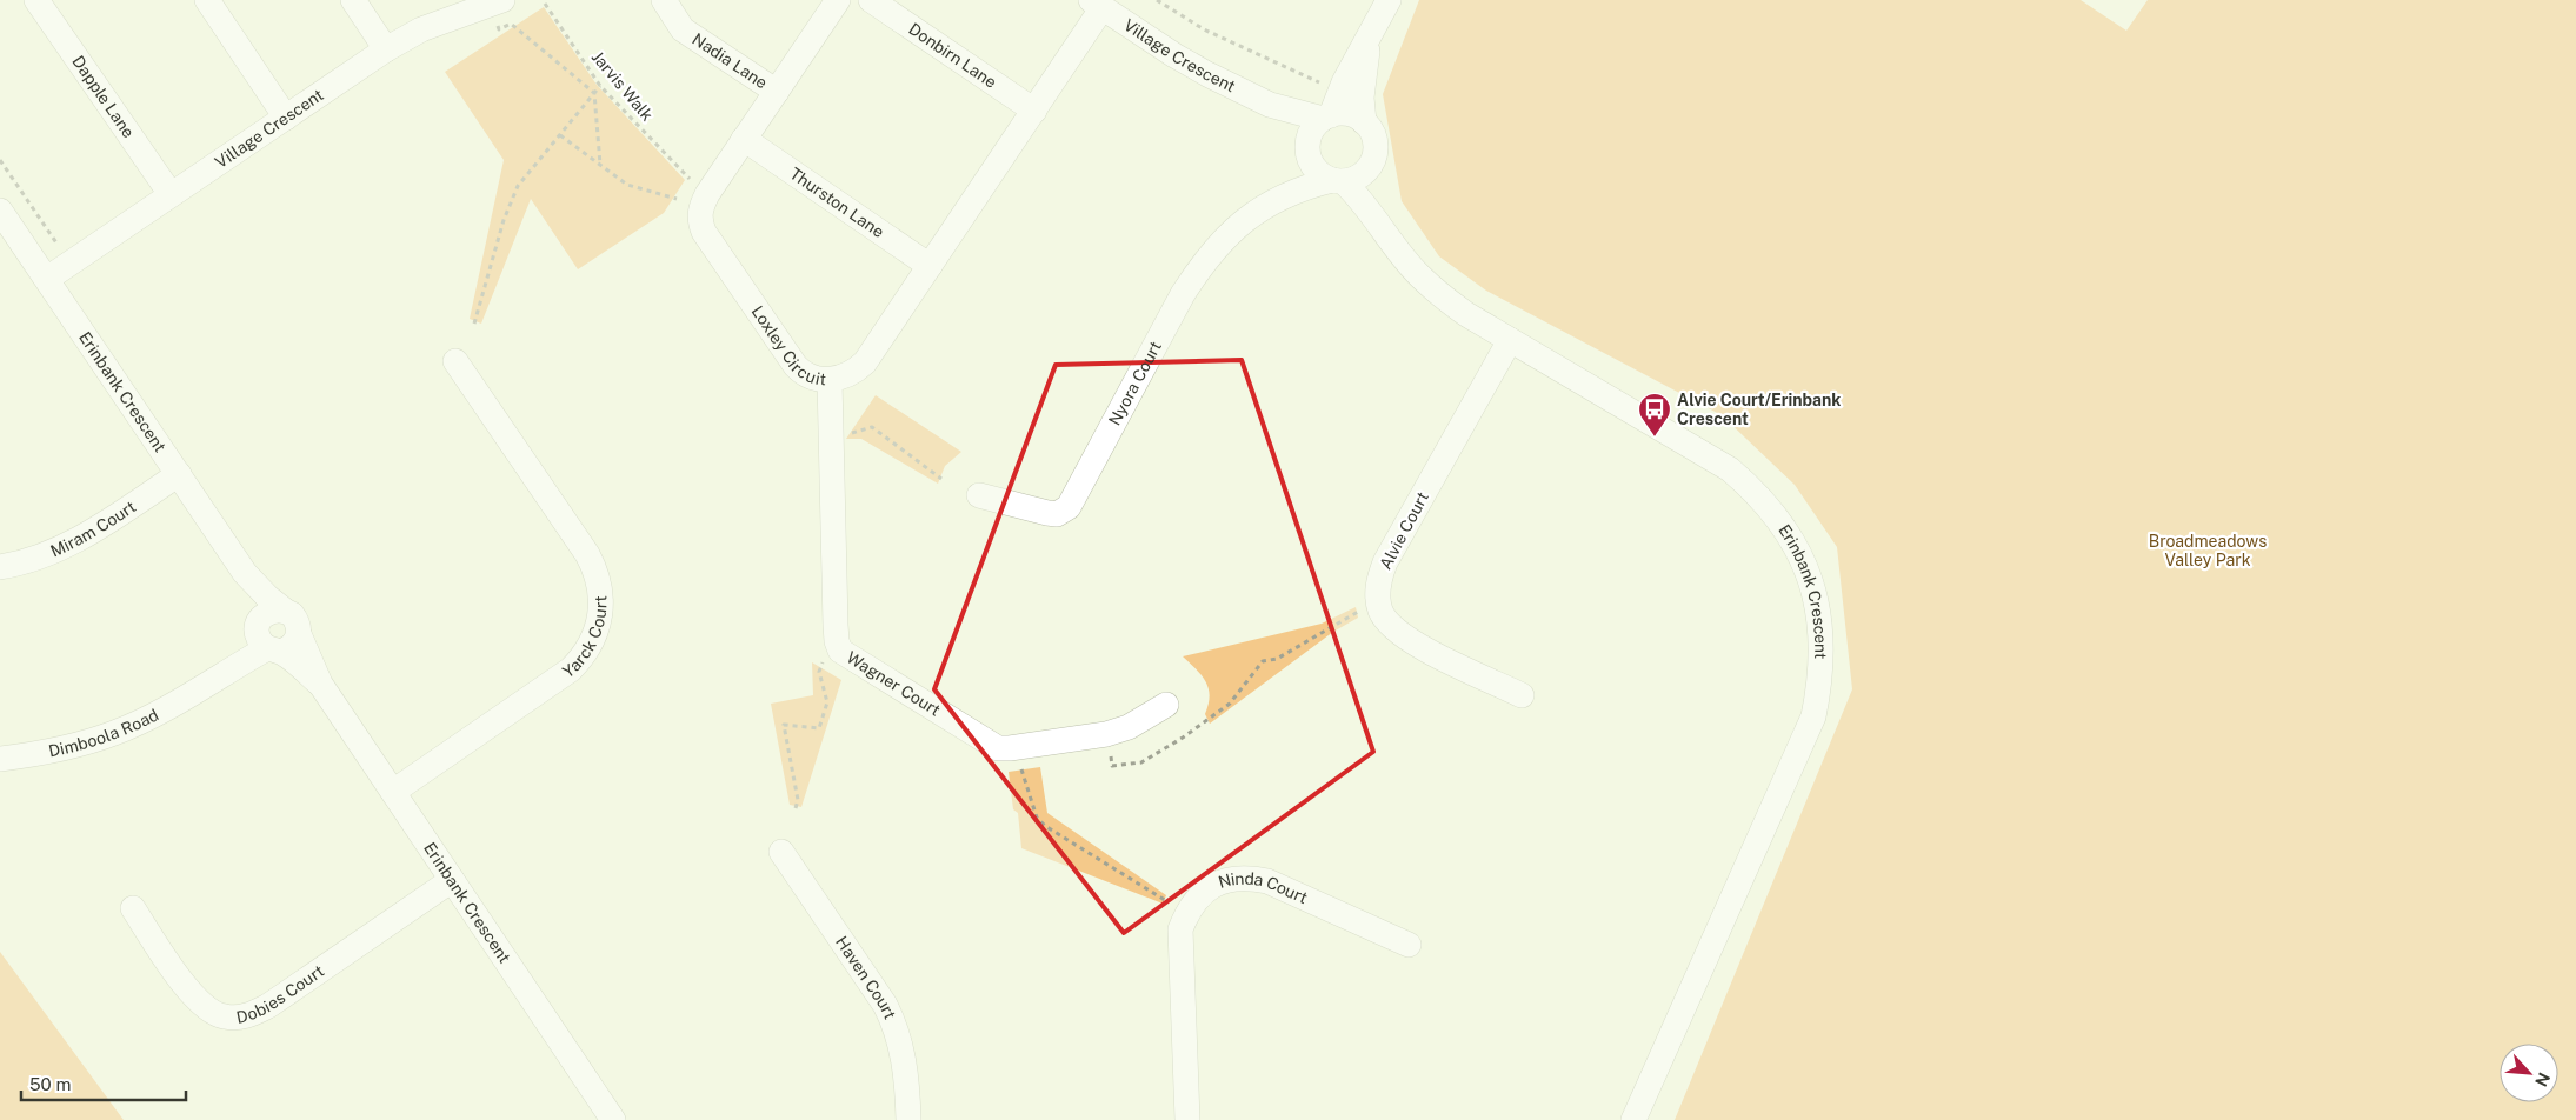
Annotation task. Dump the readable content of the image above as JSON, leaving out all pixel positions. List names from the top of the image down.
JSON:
{
  "streets": {
    "street": [
      "Village Crescent",
      "Donbirn Lane",
      "Nadia Lane",
      "Dapple Lane",
      "Thurston Lane",
      "Loxley Circuit",
      "Nyora Court",
      "Erinbank Crescent",
      "Miram Court",
      "Alvie Court",
      "Yarck Court",
      "Wagner Court",
      "Dimboola Road",
      "Ninda Court",
      "Haven Court",
      "Dobies Court"
    ],
    "path": ["Jarvis Walk"]
  },
  "crossings": [
    ["Village Crescent", "Dapple Lane"],
    ["Village Crescent", "Loxley Circuit"],
    ["Village Crescent", "Nyora Court"],
    ["Village Crescent", "Erinbank Crescent"],
    ["Donbirn Lane", "Loxley Circuit"],
    ["Nadia Lane", "Loxley Circuit"],
    ["Thurston Lane", "Loxley Circuit"],
    ["Loxley Circuit", "Wagner Court"],
    ["Nyora Court", "Erinbank Crescent"],
    ["Erinbank Crescent", "Miram Court"],
    ["Erinbank Crescent", "Alvie Court"],
    ["Erinbank Crescent", "Yarck Court"],
    ["Erinbank Crescent", "Dimboola Road"],
    ["Erinbank Crescent", "Dobies Court"]
  ],
  "parks": ["Broadmeadows Valley Park"],
  "places": {
    "bus stop": ["Alvie Court/Erinbank Crescent"]
  },
  "scale_bar": "50 m",
  "north": "bottom right"
}
